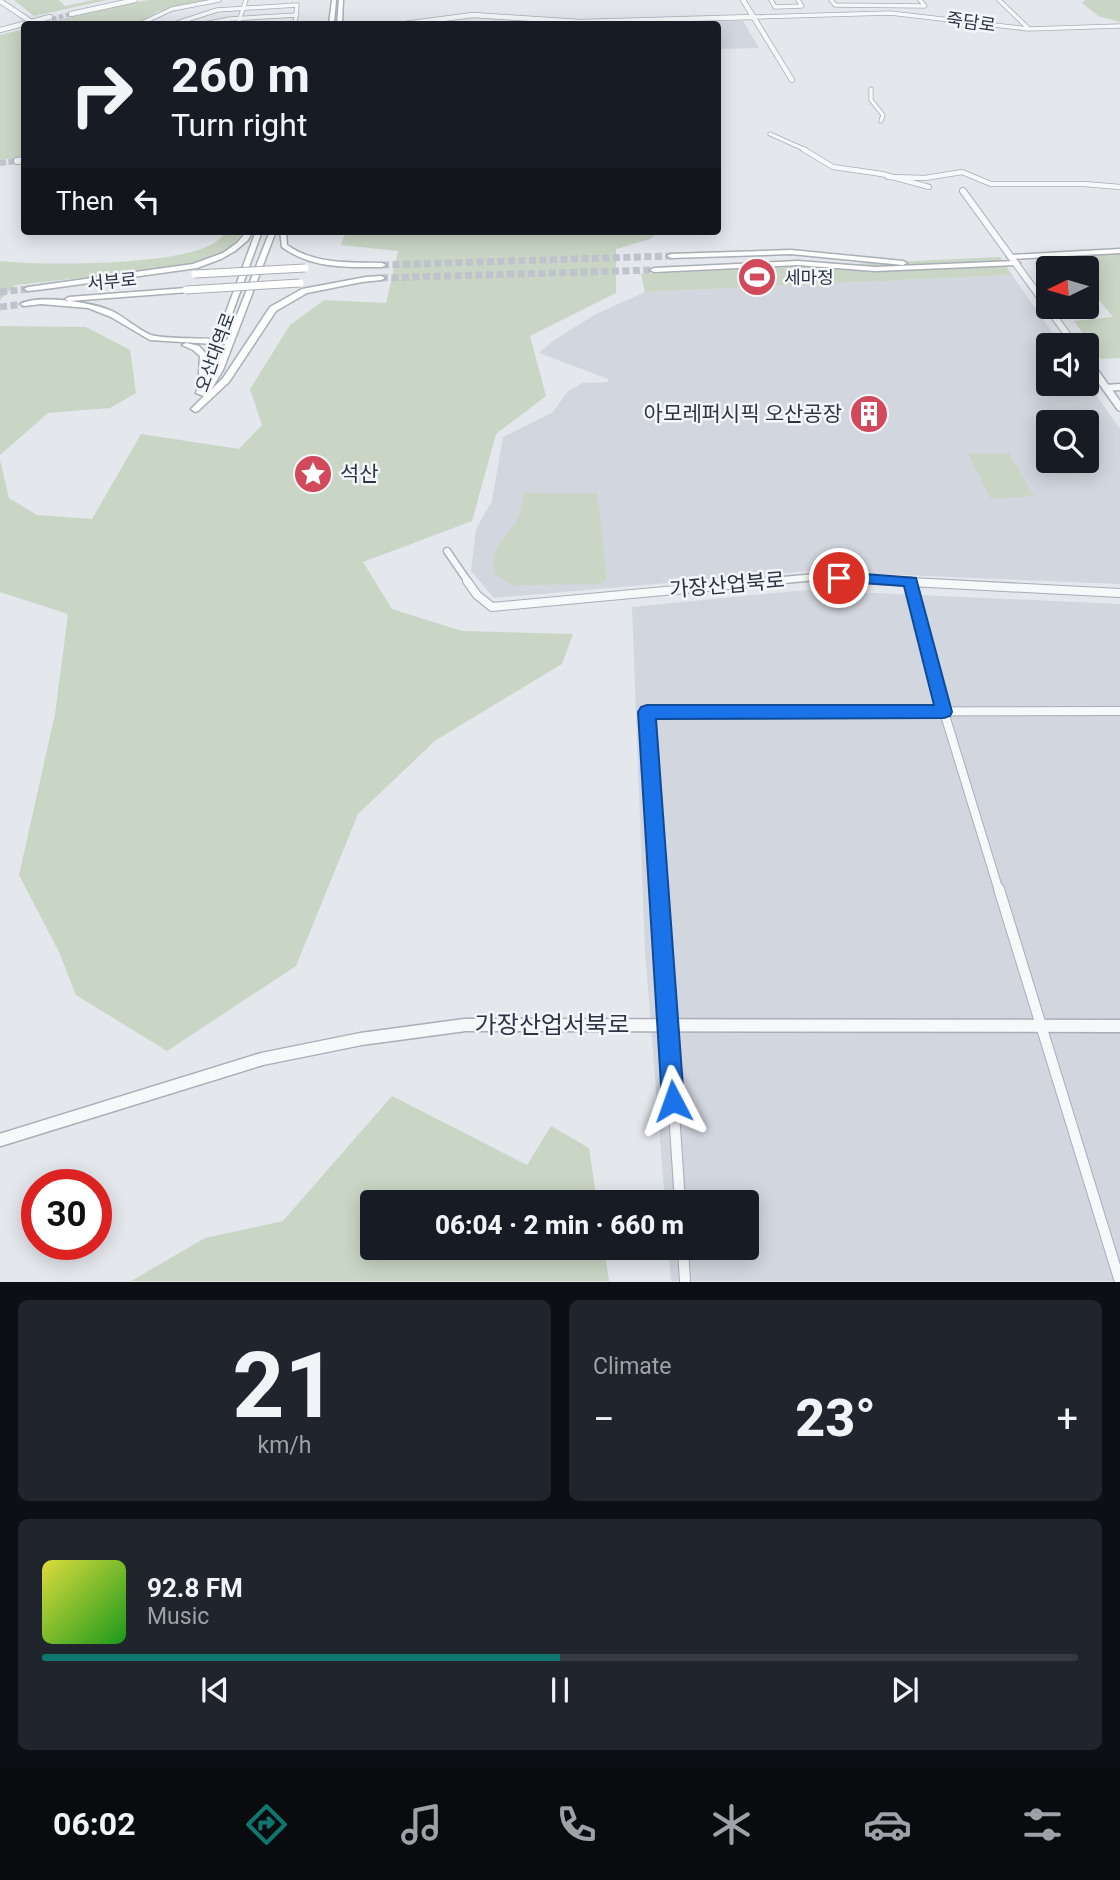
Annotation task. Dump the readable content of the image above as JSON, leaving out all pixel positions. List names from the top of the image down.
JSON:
{
  "streets": {
    "main road": ["서부로", "오산대역로"],
    "street": ["죽담로", "가장산업북로", "가장산업서북로"]
  },
  "places": {
    "sports": ["세마정"],
    "building": ["아모레퍼시픽 오산공장"],
    "place": ["석산"]
  },
  "north": "left",
  "page": {
    "turn": ["260 m", "Turn right"],
    "then": "Then",
    "limit": "30",
    "trip": "06:04 · 2 min · 660 m",
    "tile": [
      ["21", "km/h"],
      "Climate"
    ],
    "heat": ["−", "23°", "+"],
    "song": ["92.8 FM", "Music"],
    "tabs": "06:02"
  }
}
